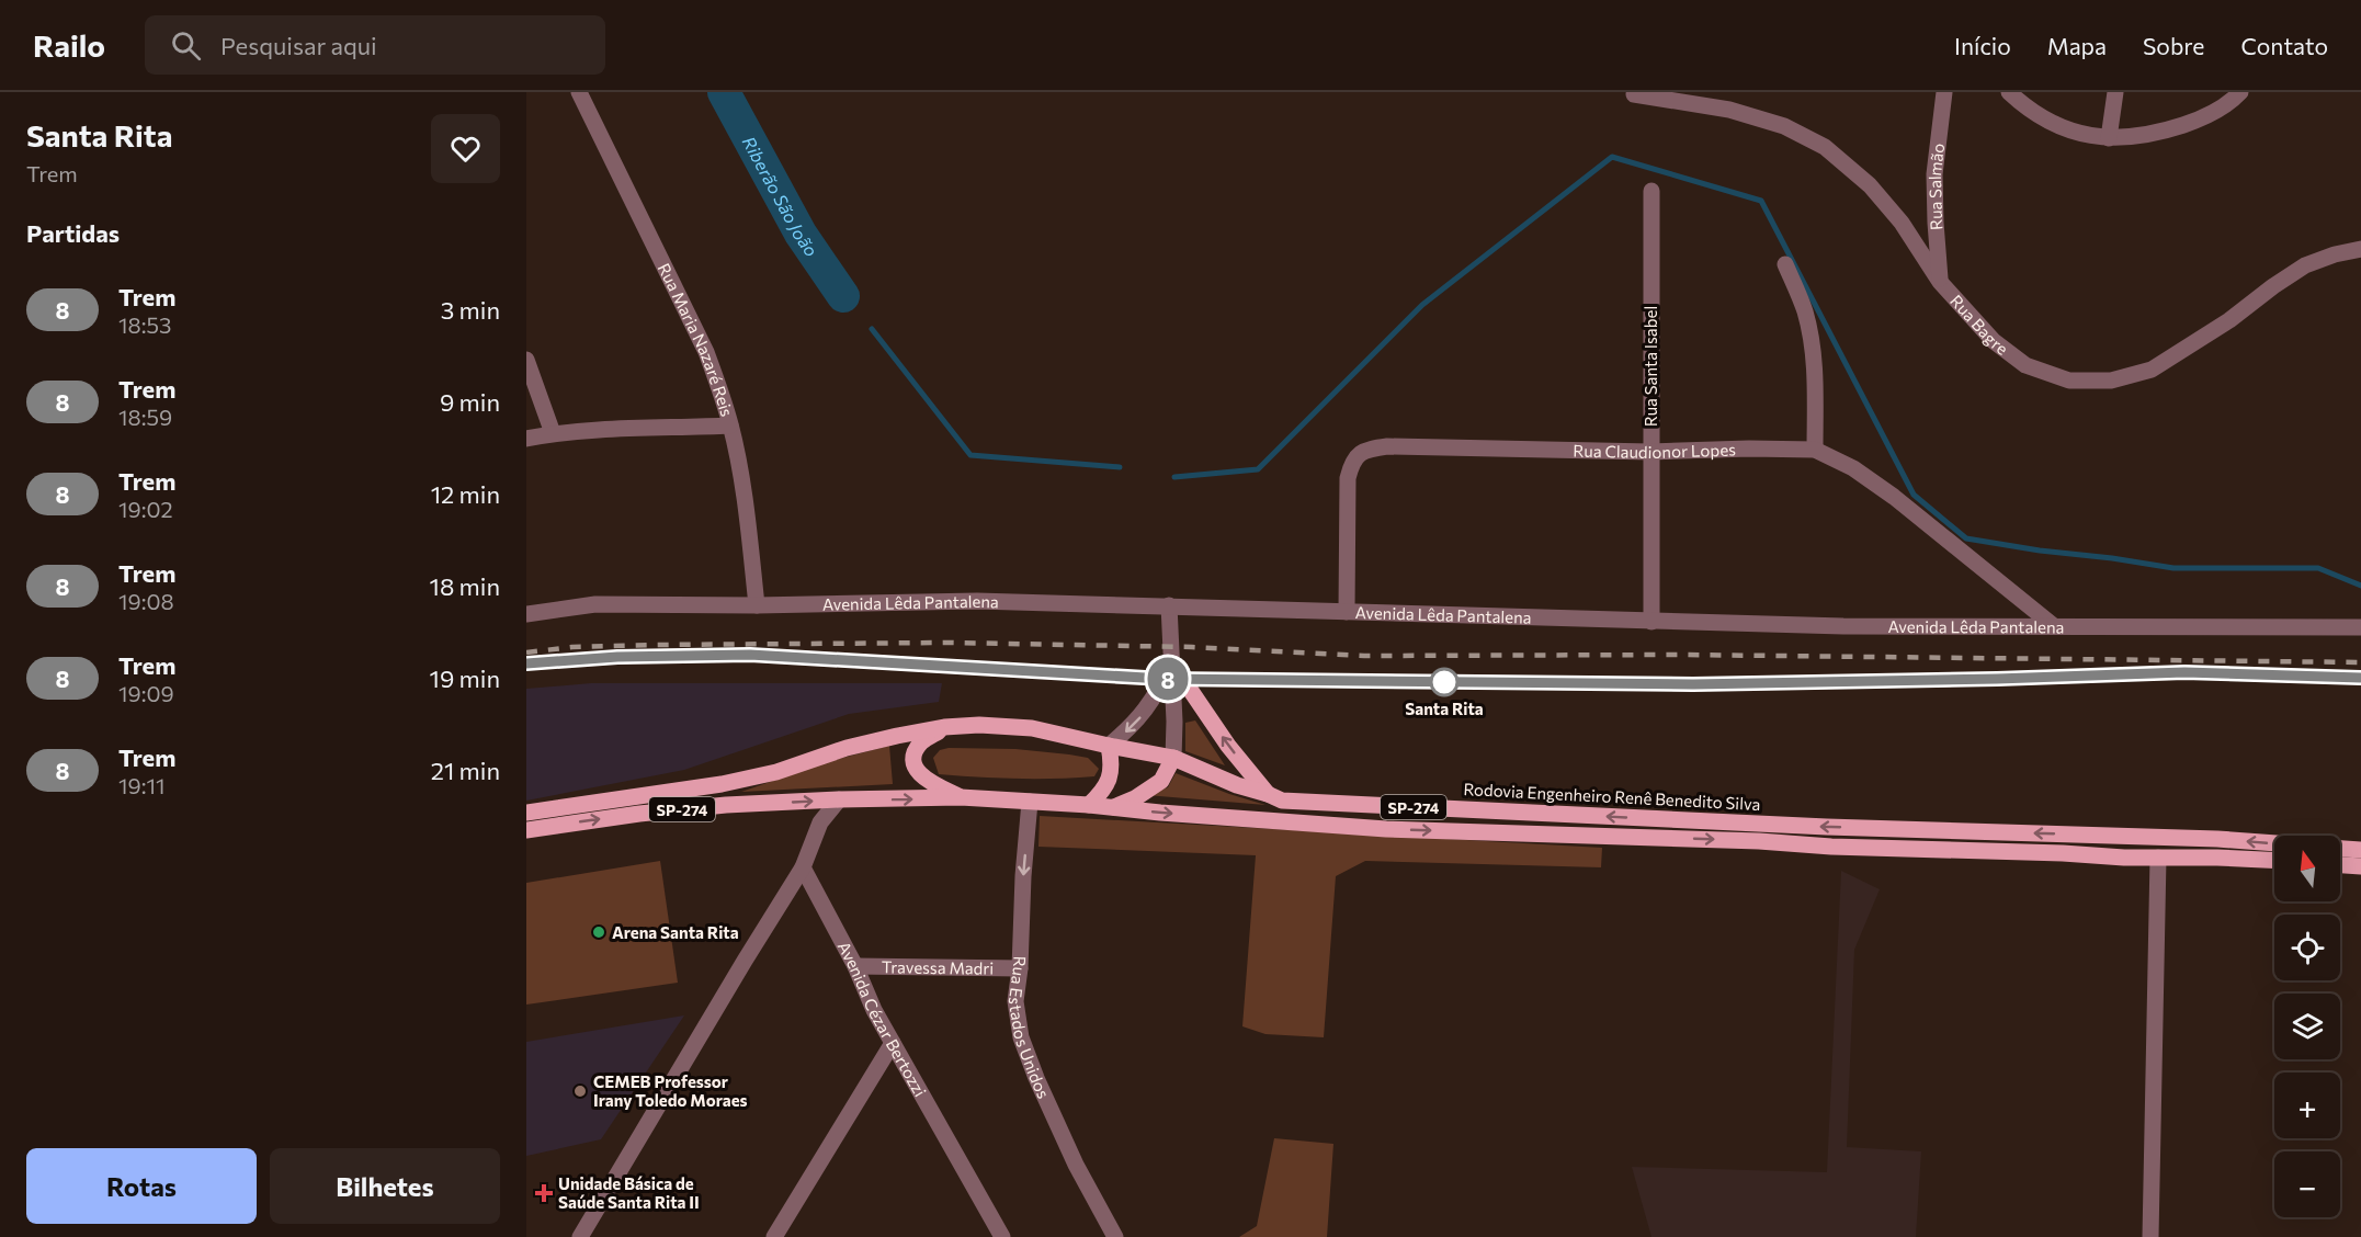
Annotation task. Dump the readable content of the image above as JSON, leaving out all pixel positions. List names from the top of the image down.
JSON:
{
  "streets": {
    "main road": ["Rodovia Engenheiro Renê Benedito Silva", "SP-274"],
    "street": [
      "Rua Salmão",
      "Rua Bagre",
      "Rua Maria Nazaré Reis",
      "Rua Santa Isabel",
      "Rua Claudionor Lopes",
      "Avenida Lêda Pantalena",
      "Travessa Madri",
      "Avenida Cézar Bertozzi",
      "Rua Estados Unidos"
    ]
  },
  "crossings": [
    ["Rua Salmão", "Rua Bagre"],
    ["Rua Maria Nazaré Reis", "Avenida Lêda Pantalena"],
    ["Rua Santa Isabel", "Rua Claudionor Lopes"],
    ["Rua Santa Isabel", "Avenida Lêda Pantalena"],
    ["Rua Claudionor Lopes", "Avenida Lêda Pantalena"],
    ["SP-274", "Rua Estados Unidos"],
    ["Travessa Madri", "Avenida Cézar Bertozzi"],
    ["Travessa Madri", "Rua Estados Unidos"]
  ],
  "one_way": ["Rua Estados Unidos"],
  "water": ["Riberão São João"],
  "places": {
    "other": ["Santa Rita", "Arena Santa Rita", "CEMEB Professor Irany Toledo Moraes"],
    "health": ["Unidade Básica de Saúde Santa Rita II"]
  },
  "north": "top",
  "page": {
    "header": "Railo",
    "search": "Pesquisar aqui",
    "nav": [
      "Início",
      "Mapa",
      "Sobre",
      "Contato"
    ],
    "heading": [
      ["Santa Rita", "Trem"],
      "Partidas"
    ],
    "on_map": "8",
    "list": [
      {
        "mark": "8",
        "name": "Trem",
        "note": "18:53",
        "value": "3 min"
      },
      {
        "mark": "8",
        "name": "Trem",
        "note": "18:59",
        "value": "9 min"
      },
      {
        "mark": "8",
        "name": "Trem",
        "note": "19:02",
        "value": "12 min"
      },
      {
        "mark": "8",
        "name": "Trem",
        "note": "19:08",
        "value": "18 min"
      },
      {
        "mark": "8",
        "name": "Trem",
        "note": "19:09",
        "value": "19 min"
      },
      {
        "mark": "8",
        "name": "Trem",
        "note": "19:11",
        "value": "21 min"
      }
    ],
    "map_buttons": ["+", "−"],
    "buttons": ["Rotas", "Bilhetes"]
  }
}
